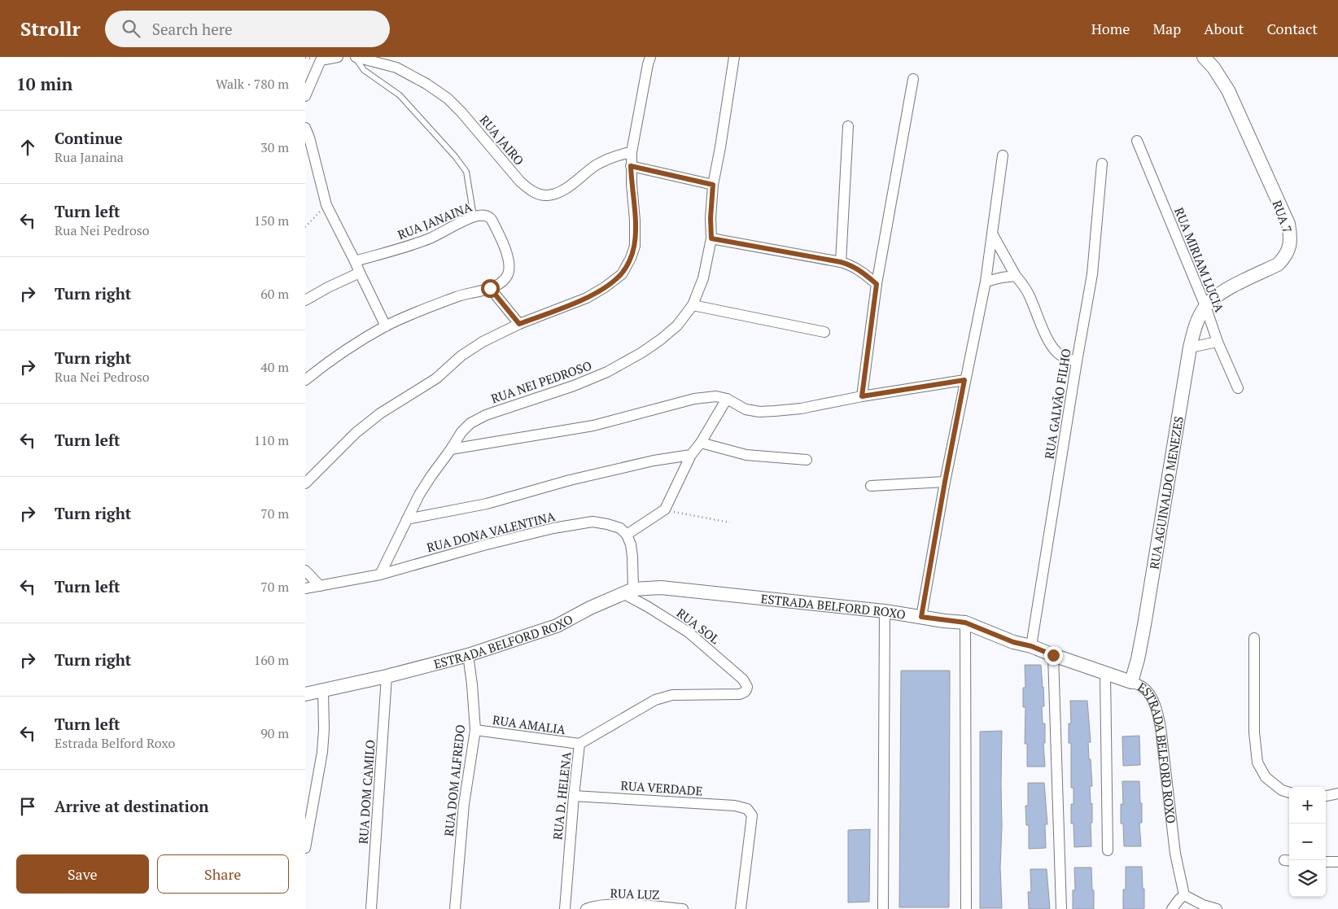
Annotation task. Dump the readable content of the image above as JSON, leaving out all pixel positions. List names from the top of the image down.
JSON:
{
  "streets": {
    "street": [
      "RUA JAIRO",
      "RUA 7",
      "RUA JANAINA",
      "RUA MIRIAM LUCIA",
      "RUA NEI PEDROSO",
      "RUA GALVÃO FILHO",
      "RUA AGUINALDO MENEZES",
      "RUA DONA VALENTINA",
      "ESTRADA BELFORD ROXO",
      "RUA SOL",
      "RUA AMALIA",
      "RUA DOM ALFREDO",
      "RUA VERDADE",
      "RUA DOM CAMILO",
      "RUA D. HELENA",
      "RUA LUZ"
    ]
  },
  "crossings": [
    ["RUA 7", "RUA MIRIAM LUCIA"],
    ["RUA 7", "RUA AGUINALDO MENEZES"],
    ["RUA MIRIAM LUCIA", "RUA AGUINALDO MENEZES"],
    ["RUA NEI PEDROSO", "RUA DONA VALENTINA"],
    ["RUA GALVÃO FILHO", "ESTRADA BELFORD ROXO"],
    ["RUA AGUINALDO MENEZES", "ESTRADA BELFORD ROXO"],
    ["ESTRADA BELFORD ROXO", "RUA SOL"],
    ["ESTRADA BELFORD ROXO", "RUA DOM ALFREDO"],
    ["ESTRADA BELFORD ROXO", "RUA DOM CAMILO"],
    ["RUA SOL", "RUA D. HELENA"],
    ["RUA AMALIA", "RUA DOM ALFREDO"],
    ["RUA AMALIA", "RUA D. HELENA"],
    ["RUA VERDADE", "RUA D. HELENA"]
  ],
  "page": {
    "header": "Strollr",
    "search": "Search here",
    "nav": [
      "Home",
      "Map",
      "About",
      "Contact"
    ],
    "heading": ["10 min", "Walk · 780 m"],
    "list": [
      ["Continue", "Rua Janaina", "30 m"],
      ["Turn left", "Rua Nei Pedroso", "150 m"],
      ["Turn right", "60 m"],
      ["Turn right", "Rua Nei Pedroso", "40 m"],
      ["Turn left", "110 m"],
      ["Turn right", "70 m"],
      ["Turn left", "70 m"],
      ["Turn right", "160 m"],
      ["Turn left", "Estrada Belford Roxo", "90 m"],
      "Arrive at destination"
    ],
    "map_buttons": ["+", "−"],
    "buttons": ["Save", "Share"]
  }
}
